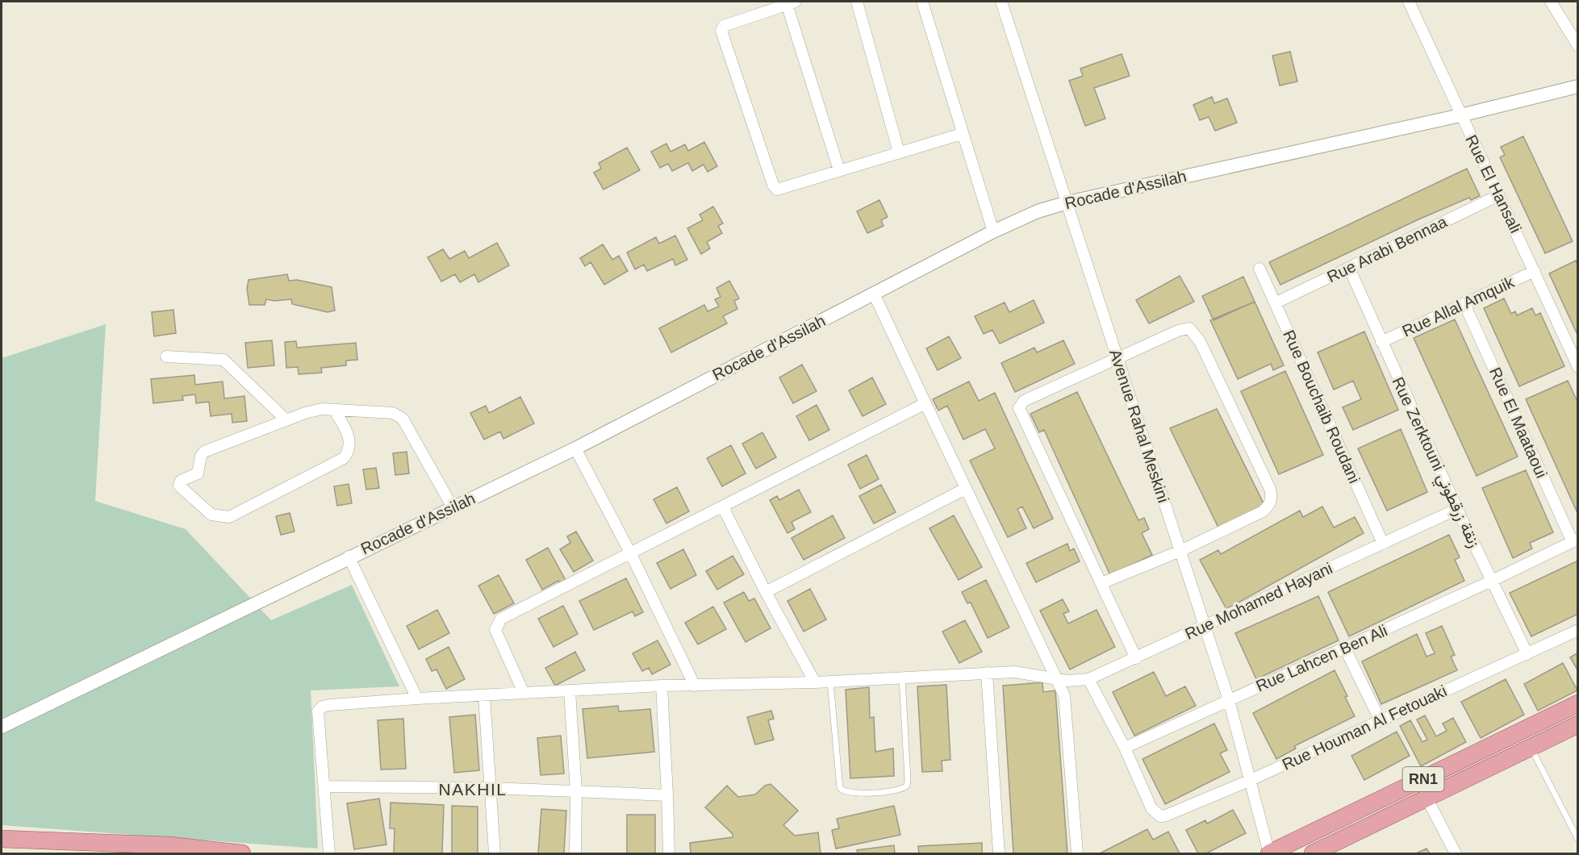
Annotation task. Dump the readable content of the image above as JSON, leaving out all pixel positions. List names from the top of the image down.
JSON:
{
  "streets": {
    "main road": ["RN1"],
    "street": [
      "Rue El Hansali",
      "Rocade d'Assilah",
      "Rue Arabi Bennaa",
      "Rue Allal Amquik",
      "Rue Bouchaib Roudani",
      "Rue El Maataoui",
      "Avenue Rahal Meskini",
      "Rue Zerktouni زنقة زرقطوني",
      "Rue Mohamed Hayani",
      "Rue Lahcen Ben Ali",
      "Rue Houman Al Fetouaki"
    ]
  },
  "crossings": [
    ["Rue El Hansali", "Rocade d'Assilah"],
    ["Rue El Hansali", "Rue Arabi Bennaa"],
    ["Rue El Hansali", "Rue Allal Amquik"],
    ["Rocade d'Assilah", "Avenue Rahal Meskini"],
    ["Rue Arabi Bennaa", "Rue Bouchaib Roudani"],
    ["Rue Arabi Bennaa", "Rue Zerktouni زنقة زرقطوني"],
    ["Rue Allal Amquik", "Rue El Maataoui"],
    ["Rue Allal Amquik", "Rue Zerktouni زنقة زرقطوني"],
    ["Rue Bouchaib Roudani", "Rue Mohamed Hayani"],
    ["Rue El Maataoui", "Rue Lahcen Ben Ali"],
    ["Avenue Rahal Meskini", "Rue Mohamed Hayani"],
    ["Avenue Rahal Meskini", "Rue Lahcen Ben Ali"],
    ["Avenue Rahal Meskini", "Rue Houman Al Fetouaki"],
    ["Avenue Rahal Meskini", "RN1"],
    ["Rue Zerktouni زنقة زرقطوني", "Rue Mohamed Hayani"],
    ["Rue Zerktouni زنقة زرقطوني", "Rue Lahcen Ben Ali"],
    ["Rue Zerktouni زنقة زرقطوني", "Rue Houman Al Fetouaki"],
    ["Rue Lahcen Ben Ali", "Rue Houman Al Fetouaki"]
  ],
  "districts": ["NAKHIL"]
}
